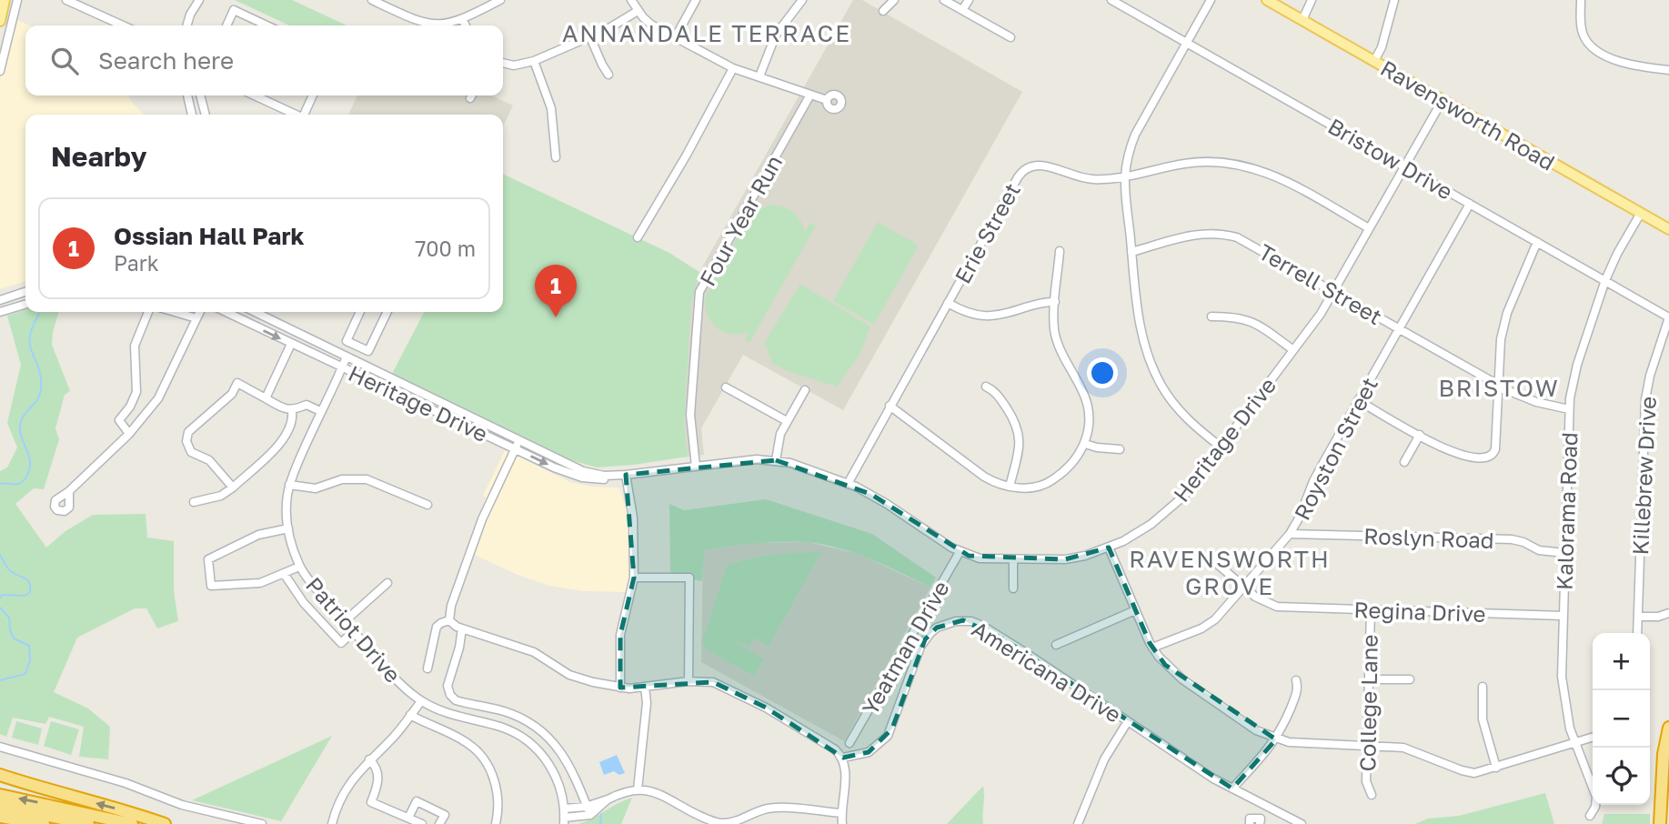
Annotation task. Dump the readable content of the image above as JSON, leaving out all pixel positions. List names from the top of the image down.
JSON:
{
  "streets": {
    "main road": ["Ravensworth Road"],
    "street": [
      "Bristow Drive",
      "Four Year Run",
      "Erie Street",
      "Terrell Street",
      "Heritage Drive",
      "Royston Street",
      "Killebrew Drive",
      "Kalorama Road",
      "Roslyn Road",
      "Regina Drive",
      "Patriot Drive",
      "Yeatman Drive",
      "Americana Drive",
      "College Lane"
    ]
  },
  "crossings": [
    ["Ravensworth Road", "Heritage Drive"],
    ["Ravensworth Road", "Kalorama Road"],
    ["Bristow Drive", "Heritage Drive"],
    ["Bristow Drive", "Royston Street"],
    ["Bristow Drive", "Killebrew Drive"],
    ["Bristow Drive", "Kalorama Road"],
    ["Four Year Run", "Heritage Drive"],
    ["Erie Street", "Heritage Drive"],
    ["Terrell Street", "Heritage Drive"],
    ["Terrell Street", "Royston Street"],
    ["Terrell Street", "Kalorama Road"],
    ["Heritage Drive", "Patriot Drive"],
    ["Heritage Drive", "Yeatman Drive"],
    ["Royston Street", "Roslyn Road"],
    ["Royston Street", "Regina Drive"],
    ["Kalorama Road", "Roslyn Road"],
    ["Kalorama Road", "Regina Drive"],
    ["Regina Drive", "College Lane"]
  ],
  "districts": ["ANNANDALE TERRACE", "BRISTOW", "RAVENSWORTH GROVE"],
  "page": {
    "search": "Search here",
    "heading": "Nearby",
    "list": [
      {
        "mark": "1",
        "name": "Ossian Hall Park",
        "note": "Park",
        "value": "700 m"
      }
    ],
    "pins": "1",
    "map_buttons": ["+", "−"]
  }
}
